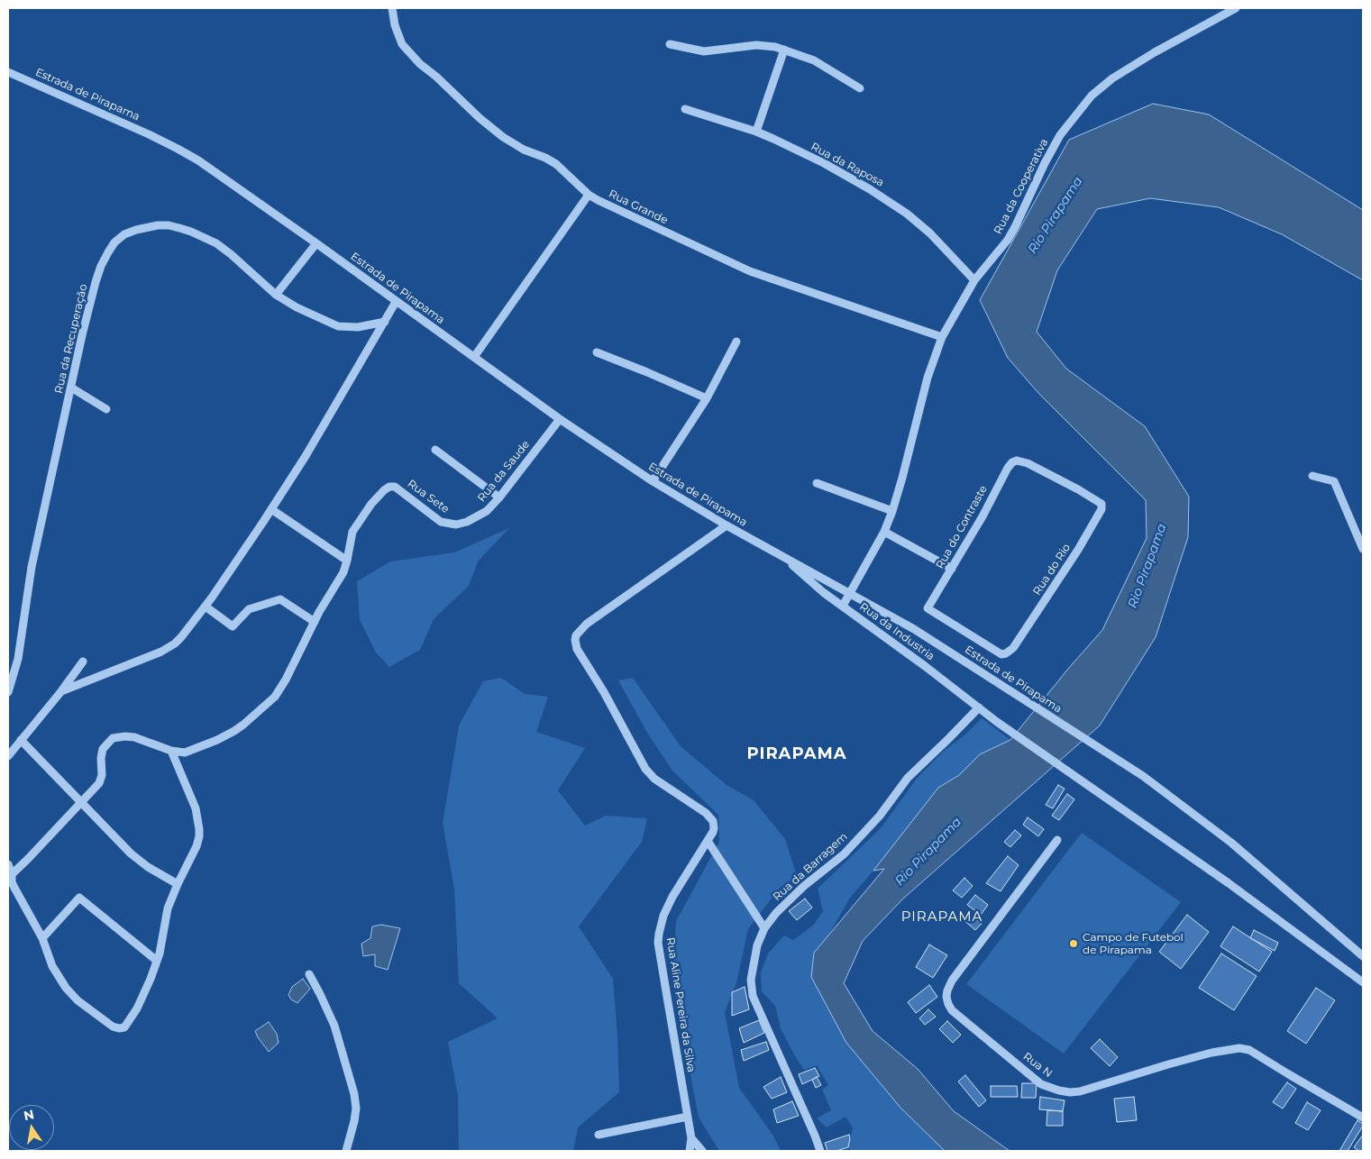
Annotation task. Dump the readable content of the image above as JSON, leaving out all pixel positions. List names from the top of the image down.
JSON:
{
  "streets": {
    "street": [
      "Estrada de Pirapama",
      "Rua da Raposa",
      "Rua da Cooperativa",
      "Rua Grande",
      "Rua da Recuperação",
      "Rua da Saude",
      "Rua Sete",
      "Rua do Contraste",
      "Rua do Rio",
      "Rua da Industria",
      "Rua da Barragem",
      "Rua Aline Pereira da Silva",
      "Rua N"
    ]
  },
  "crossings": [
    ["Estrada de Pirapama", "Rua da Cooperativa"],
    ["Estrada de Pirapama", "Rua da Saude"],
    ["Estrada de Pirapama", "Rua da Industria"],
    ["Estrada de Pirapama", "Rua Aline Pereira da Silva"],
    ["Rua da Raposa", "Rua da Cooperativa"],
    ["Rua da Cooperativa", "Rua Grande"],
    ["Rua da Cooperativa", "Rua da Industria"],
    ["Rua da Saude", "Rua Sete"],
    ["Rua do Contraste", "Rua do Rio"],
    ["Rua da Industria", "Rua da Barragem"]
  ],
  "districts": ["PIRAPAMA", "PIRAPAMA"],
  "water": ["Rio Pirapama"],
  "places": ["Campo de Futebol de Pirapama"],
  "north": "top"
}
